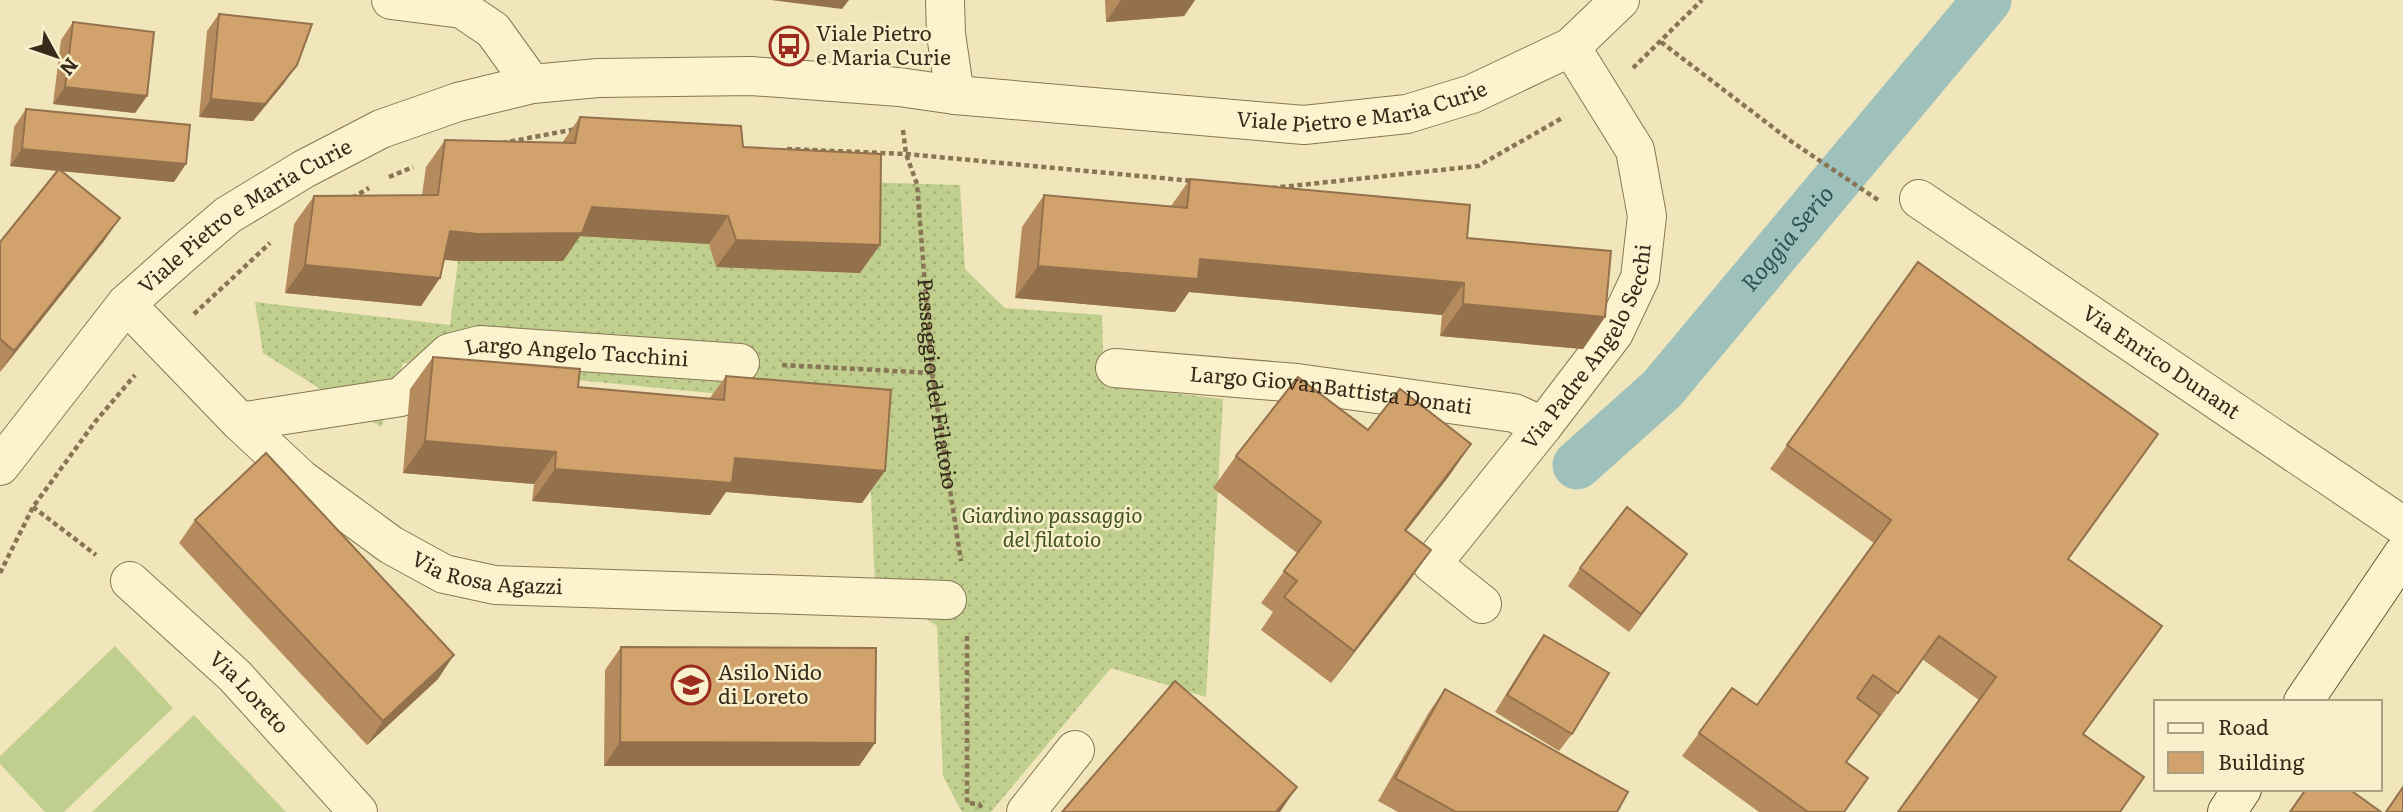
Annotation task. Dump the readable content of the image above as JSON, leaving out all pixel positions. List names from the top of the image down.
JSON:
{
  "streets": {
    "street": [
      "Viale Pietro e Maria Curie",
      "Via Padre Angelo Secchi",
      "Largo Angelo Tacchini",
      "Via Enrico Dunant",
      "Largo GiovanBattista Donati",
      "Via Rosa Agazzi",
      "Via Loreto"
    ],
    "path": ["Passaggio del Filatoio"]
  },
  "crossings": [
    ["Viale Pietro e Maria Curie", "Via Padre Angelo Secchi"],
    ["Viale Pietro e Maria Curie", "Via Rosa Agazzi"],
    ["Via Padre Angelo Secchi", "Largo GiovanBattista Donati"],
    ["Largo Angelo Tacchini", "Via Rosa Agazzi"]
  ],
  "water": ["Roggia Serio"],
  "parks": ["Giardino passaggio del filatoio"],
  "places": {
    "bus stop": ["Viale Pietro e Maria Curie"],
    "school or university": ["Asilo Nido di Loreto"]
  },
  "legend": ["Road", "Building"],
  "north": "bottom right"
}
